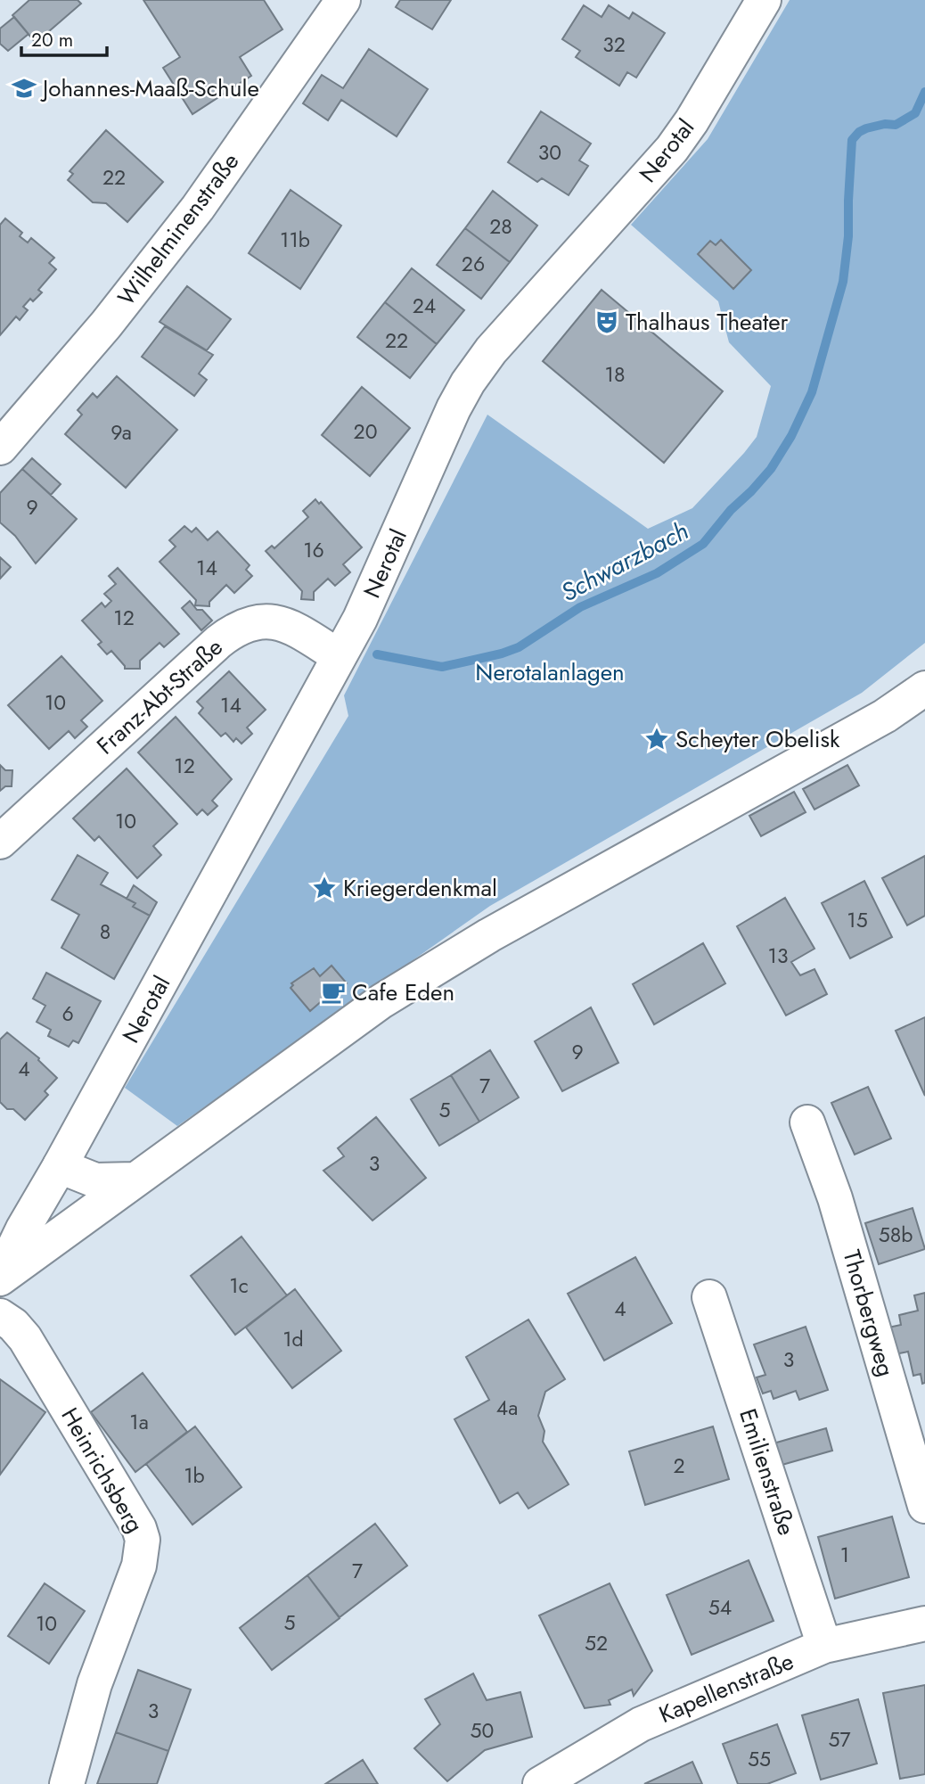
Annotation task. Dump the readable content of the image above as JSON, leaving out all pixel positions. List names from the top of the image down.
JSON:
{
  "streets": {
    "street": [
      "Nerotal",
      "Wilhelminenstraße",
      "Franz-Abt-Straße",
      "Thorbergweg",
      "Heinrichsberg",
      "Emilienstraße",
      "Kapellenstraße"
    ]
  },
  "crossings": [
    ["Nerotal", "Franz-Abt-Straße"],
    ["Emilienstraße", "Kapellenstraße"]
  ],
  "water": ["Schwarzbach"],
  "parks": ["Nerotalanlagen"],
  "places": {
    "school or university": ["Johannes-Maaß-Schule"],
    "theatre": ["Thalhaus Theater"],
    "place": ["Scheyter Obelisk", "Kriegerdenkmal"],
    "cafe": ["Cafe Eden"]
  },
  "house_numbers": [
    "32",
    "30",
    "22",
    "28",
    "11b",
    "26",
    "24",
    "22",
    "18",
    "20",
    "9a",
    "9",
    "16",
    "14",
    "12",
    "10",
    "14",
    "12",
    "10",
    "15",
    "8",
    "13",
    "6",
    "9",
    "4",
    "7",
    "5",
    "3",
    "58b",
    "1c",
    "4",
    "1d",
    "3",
    "4a",
    "1a",
    "2",
    "1b",
    "1",
    "7",
    "54",
    "5",
    "10",
    "52",
    "3",
    "50",
    "57",
    "55"
  ],
  "scale_bar": "20 m"
}
